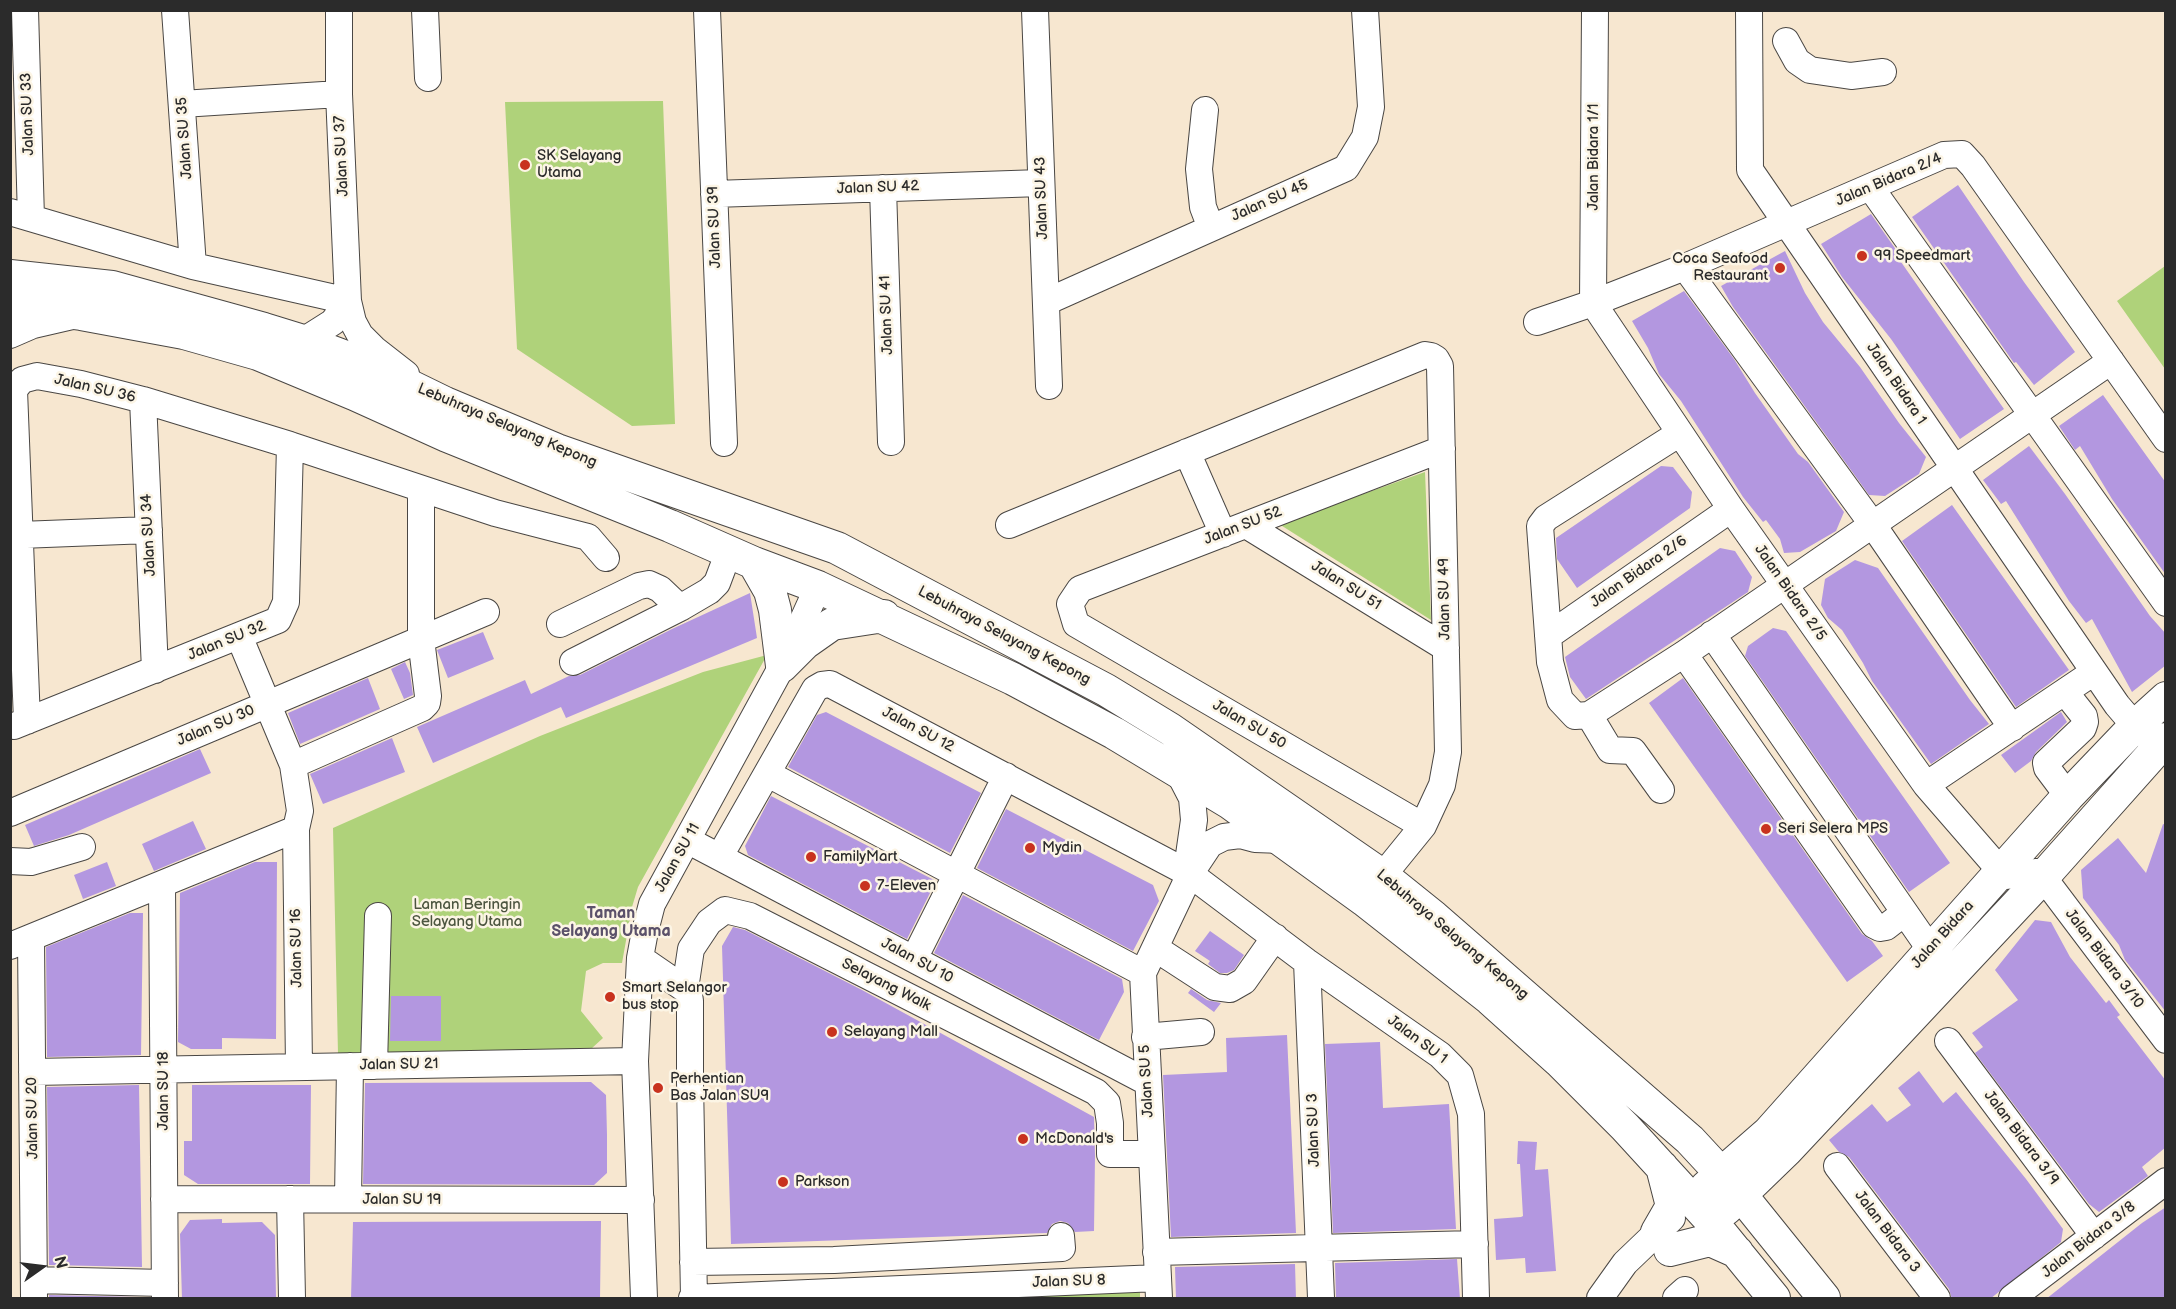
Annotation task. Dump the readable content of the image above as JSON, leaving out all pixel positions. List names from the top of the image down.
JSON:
{
  "streets": {
    "main road": ["Lebuhraya Selayang Kepong", "Jalan Bidara"],
    "street": [
      "Jalan SU 33",
      "Jalan SU 35",
      "Jalan SU 37",
      "Jalan Bidara 1/1",
      "Jalan Bidara 2/4",
      "Jalan SU 42",
      "Jalan SU 43",
      "Jalan SU 45",
      "Jalan SU 39",
      "Jalan SU 41",
      "Jalan Bidara 1",
      "Jalan SU 36",
      "Jalan SU 52",
      "Jalan SU 34",
      "Jalan Bidara 2/6",
      "Jalan SU 51",
      "Jalan Bidara 2/5",
      "Jalan SU 49",
      "Jalan SU 32",
      "Jalan SU 50",
      "Jalan SU 30",
      "Jalan SU 12",
      "Jalan SU 11",
      "Jalan SU 16",
      "Jalan Bidara 3/10",
      "Jalan SU 10",
      "Selayang Walk",
      "Jalan SU 1",
      "Jalan SU 21",
      "Jalan SU 5",
      "Jalan SU 18",
      "Jalan SU 20",
      "Jalan SU 3",
      "Jalan Bidara 3/9",
      "Jalan SU 19",
      "Jalan Bidara 3",
      "Jalan Bidara 3/8",
      "Jalan SU 8"
    ]
  },
  "crossings": [
    ["Jalan SU 37", "Lebuhraya Selayang Kepong"],
    ["Jalan Bidara 1/1", "Jalan Bidara 2/4"],
    ["Jalan Bidara 1/1", "Jalan Bidara 2/5"],
    ["Jalan Bidara 2/4", "Jalan Bidara 1"],
    ["Jalan Bidara 2/4", "Jalan Bidara 2/5"],
    ["Jalan SU 42", "Jalan SU 43"],
    ["Jalan SU 42", "Jalan SU 39"],
    ["Jalan SU 42", "Jalan SU 41"],
    ["Jalan SU 43", "Jalan SU 45"],
    ["Jalan Bidara 1", "Jalan Bidara"],
    ["Jalan SU 36", "Jalan SU 34"],
    ["Jalan SU 36", "Jalan SU 32"],
    ["Lebuhraya Selayang Kepong", "Jalan SU 49"],
    ["Lebuhraya Selayang Kepong", "Jalan SU 11"],
    ["Lebuhraya Selayang Kepong", "Jalan Bidara"],
    ["Lebuhraya Selayang Kepong", "Jalan SU 5"],
    ["Jalan SU 52", "Jalan SU 51"],
    ["Jalan SU 52", "Jalan SU 49"],
    ["Jalan SU 52", "Jalan SU 50"],
    ["Jalan SU 34", "Jalan SU 32"],
    ["Jalan Bidara 2/6", "Jalan Bidara 2/5"],
    ["Jalan SU 51", "Jalan SU 49"],
    ["Jalan Bidara 2/5", "Jalan Bidara"],
    ["Jalan SU 49", "Jalan SU 50"],
    ["Jalan SU 32", "Jalan SU 16"],
    ["Jalan SU 30", "Jalan SU 16"],
    ["Jalan SU 12", "Jalan SU 10"],
    ["Jalan SU 12", "Jalan SU 1"],
    ["Jalan SU 12", "Jalan SU 5"],
    ["Jalan SU 11", "Jalan SU 10"],
    ["Jalan SU 11", "Jalan SU 21"],
    ["Jalan SU 11", "Jalan SU 19"],
    ["Jalan Bidara", "Jalan Bidara 3/10"],
    ["Jalan SU 16", "Jalan SU 21"],
    ["Jalan SU 10", "Jalan SU 5"],
    ["Selayang Walk", "Jalan SU 5"],
    ["Jalan SU 1", "Jalan SU 5"],
    ["Jalan SU 1", "Jalan SU 3"],
    ["Jalan SU 21", "Jalan SU 18"],
    ["Jalan SU 21", "Jalan SU 20"],
    ["Jalan SU 5", "Jalan SU 8"],
    ["Jalan SU 18", "Jalan SU 19"],
    ["Jalan Bidara 3/9", "Jalan Bidara 3/8"]
  ],
  "districts": ["Taman Selayang Utama"],
  "parks": ["Laman Beringin Selayang Utama"],
  "places": [
    "SK Selayang Utama",
    "99 Speedmart",
    "Coca Seafood Restaurant",
    "Seri Selera MPS",
    "Mydin",
    "FamilyMart",
    "7-Eleven",
    "Smart Selangor bus stop",
    "Selayang Mall",
    "Perhentian Bas Jalan SU9",
    "McDonald's",
    "Parkson"
  ],
  "north": "right"
}
